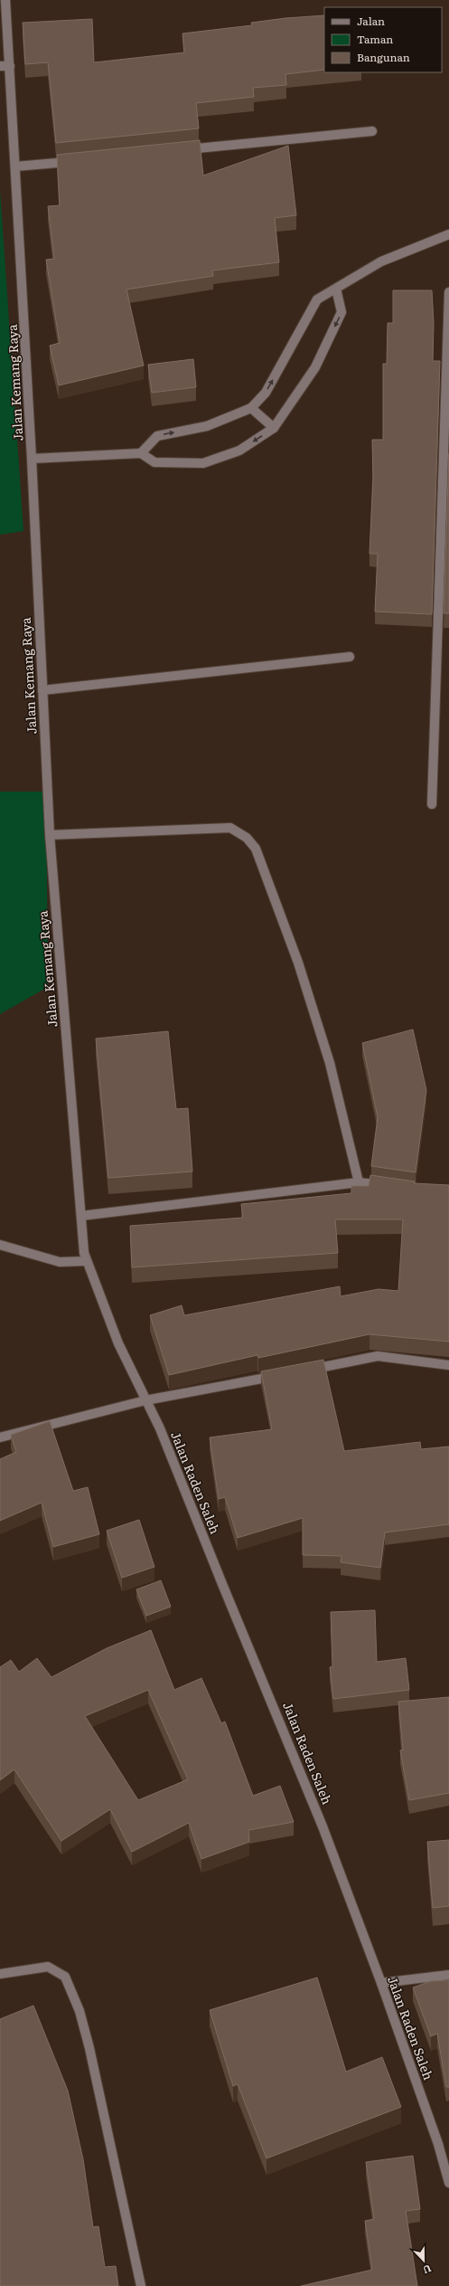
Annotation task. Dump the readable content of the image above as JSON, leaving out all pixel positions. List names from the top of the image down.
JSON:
{
  "streets": {
    "street": ["Jalan Kemang Raya", "Jalan Raden Saleh"]
  },
  "crossings": [
    ["Jalan Kemang Raya", "Jalan Raden Saleh"]
  ],
  "legend": ["Jalan", "Taman", "Bangunan"],
  "north": "bottom"
}
